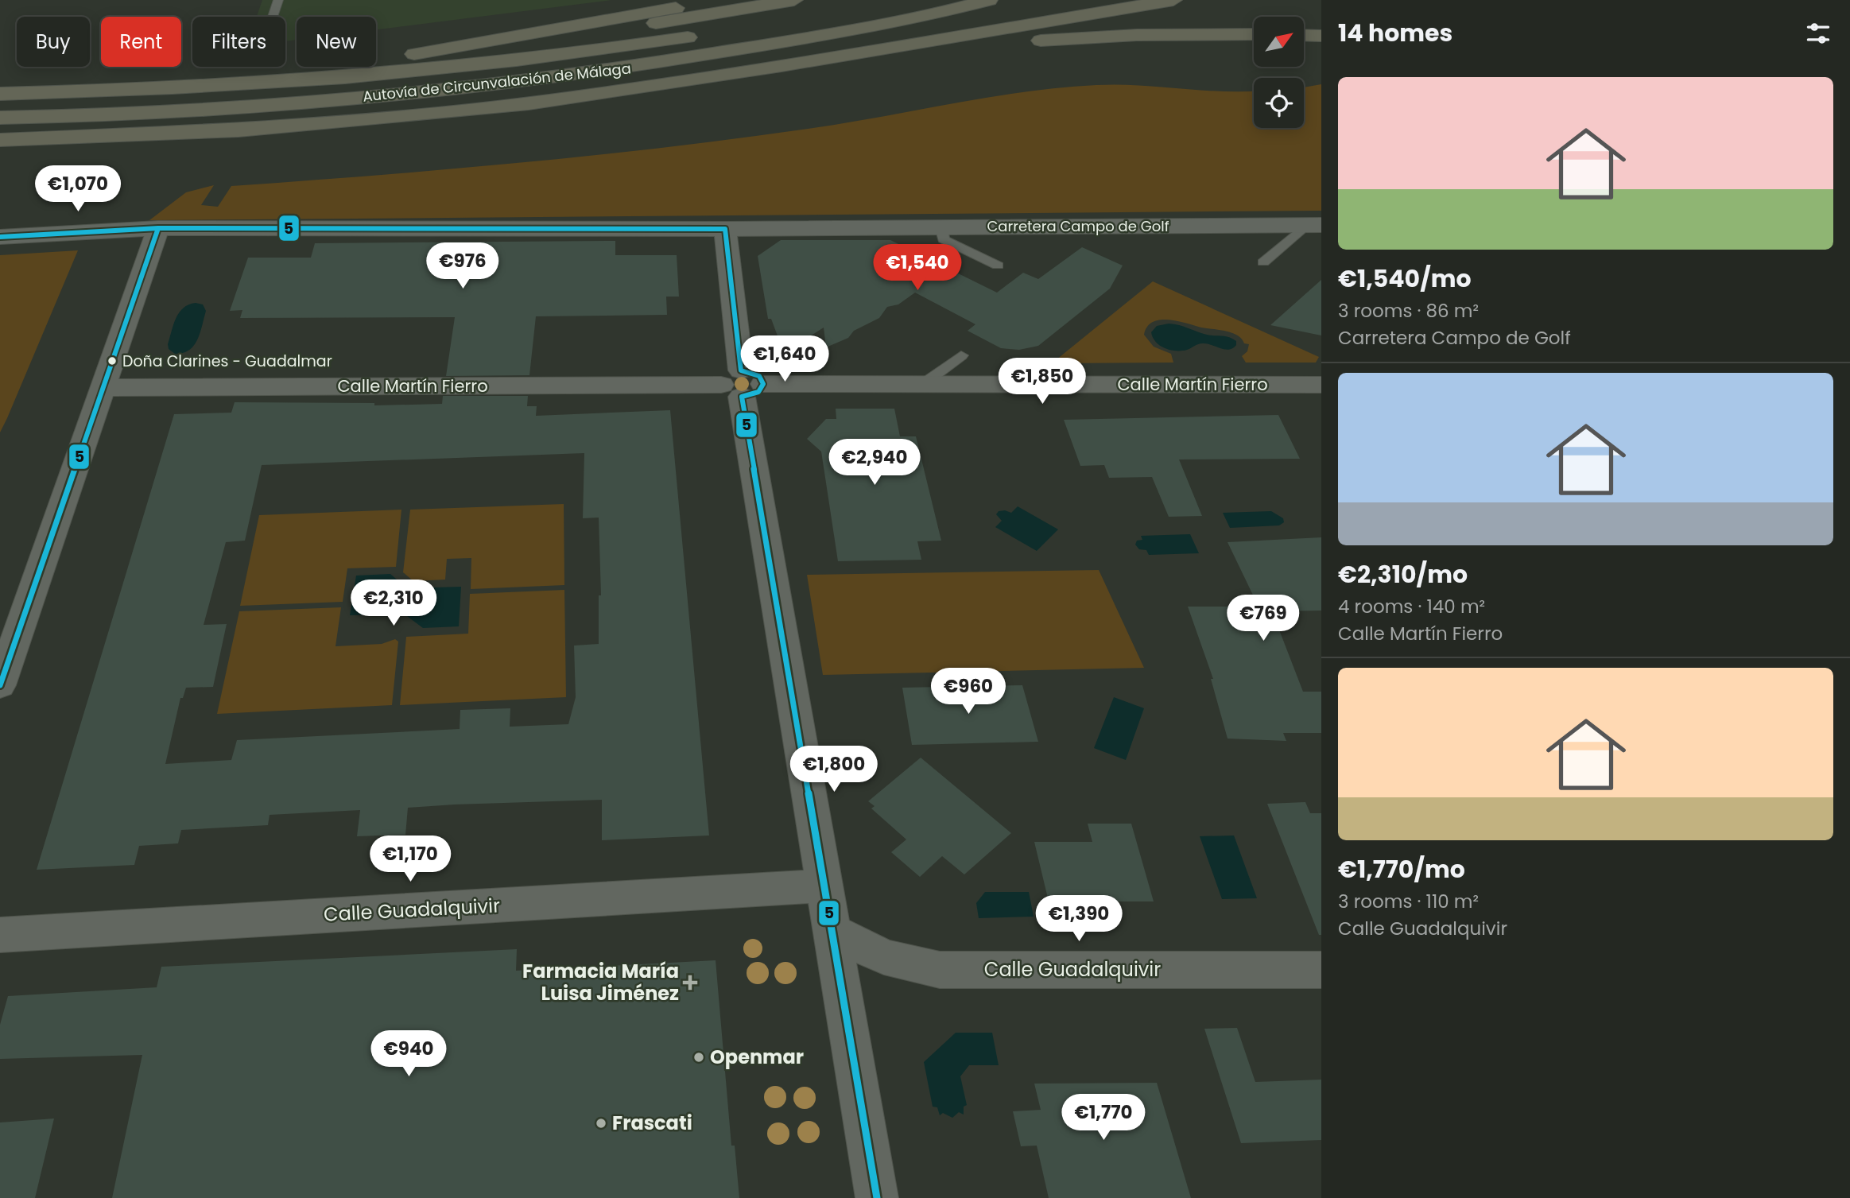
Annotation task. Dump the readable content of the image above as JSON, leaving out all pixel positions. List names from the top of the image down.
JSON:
{
  "streets": {
    "highway": ["Autovía de Circunvalación de Málaga"],
    "street": ["Carretera Campo de Golf", "Calle Martín Fierro", "Calle Guadalquivir"]
  },
  "places": {
    "other": ["Doña Clarines - Guadalmar", "Openmar", "Frascati"],
    "health": ["Farmacia María Luisa Jiménez"]
  },
  "lines": ["transit line 5"],
  "north": "top right",
  "page": {
    "heading": "14 homes",
    "chip": [
      "Buy",
      "Rent",
      "Filters",
      "New"
    ],
    "list": [
      {
        "name": "€1,540/mo",
        "note": "3 rooms · 86 m² · Carretera Campo de Golf"
      },
      {
        "name": "€2,310/mo",
        "note": "4 rooms · 140 m² · Calle Martín Fierro"
      },
      {
        "name": "€1,770/mo",
        "note": "3 rooms · 110 m² · Calle Guadalquivir"
      }
    ],
    "price": [
      "€1,070",
      "€976",
      "€1,540",
      "€1,640",
      "€1,850",
      "€2,940",
      "€2,310",
      "€769",
      "€960",
      "€1,800",
      "€1,170",
      "€1,390",
      "€940",
      "€1,770"
    ]
  }
}
